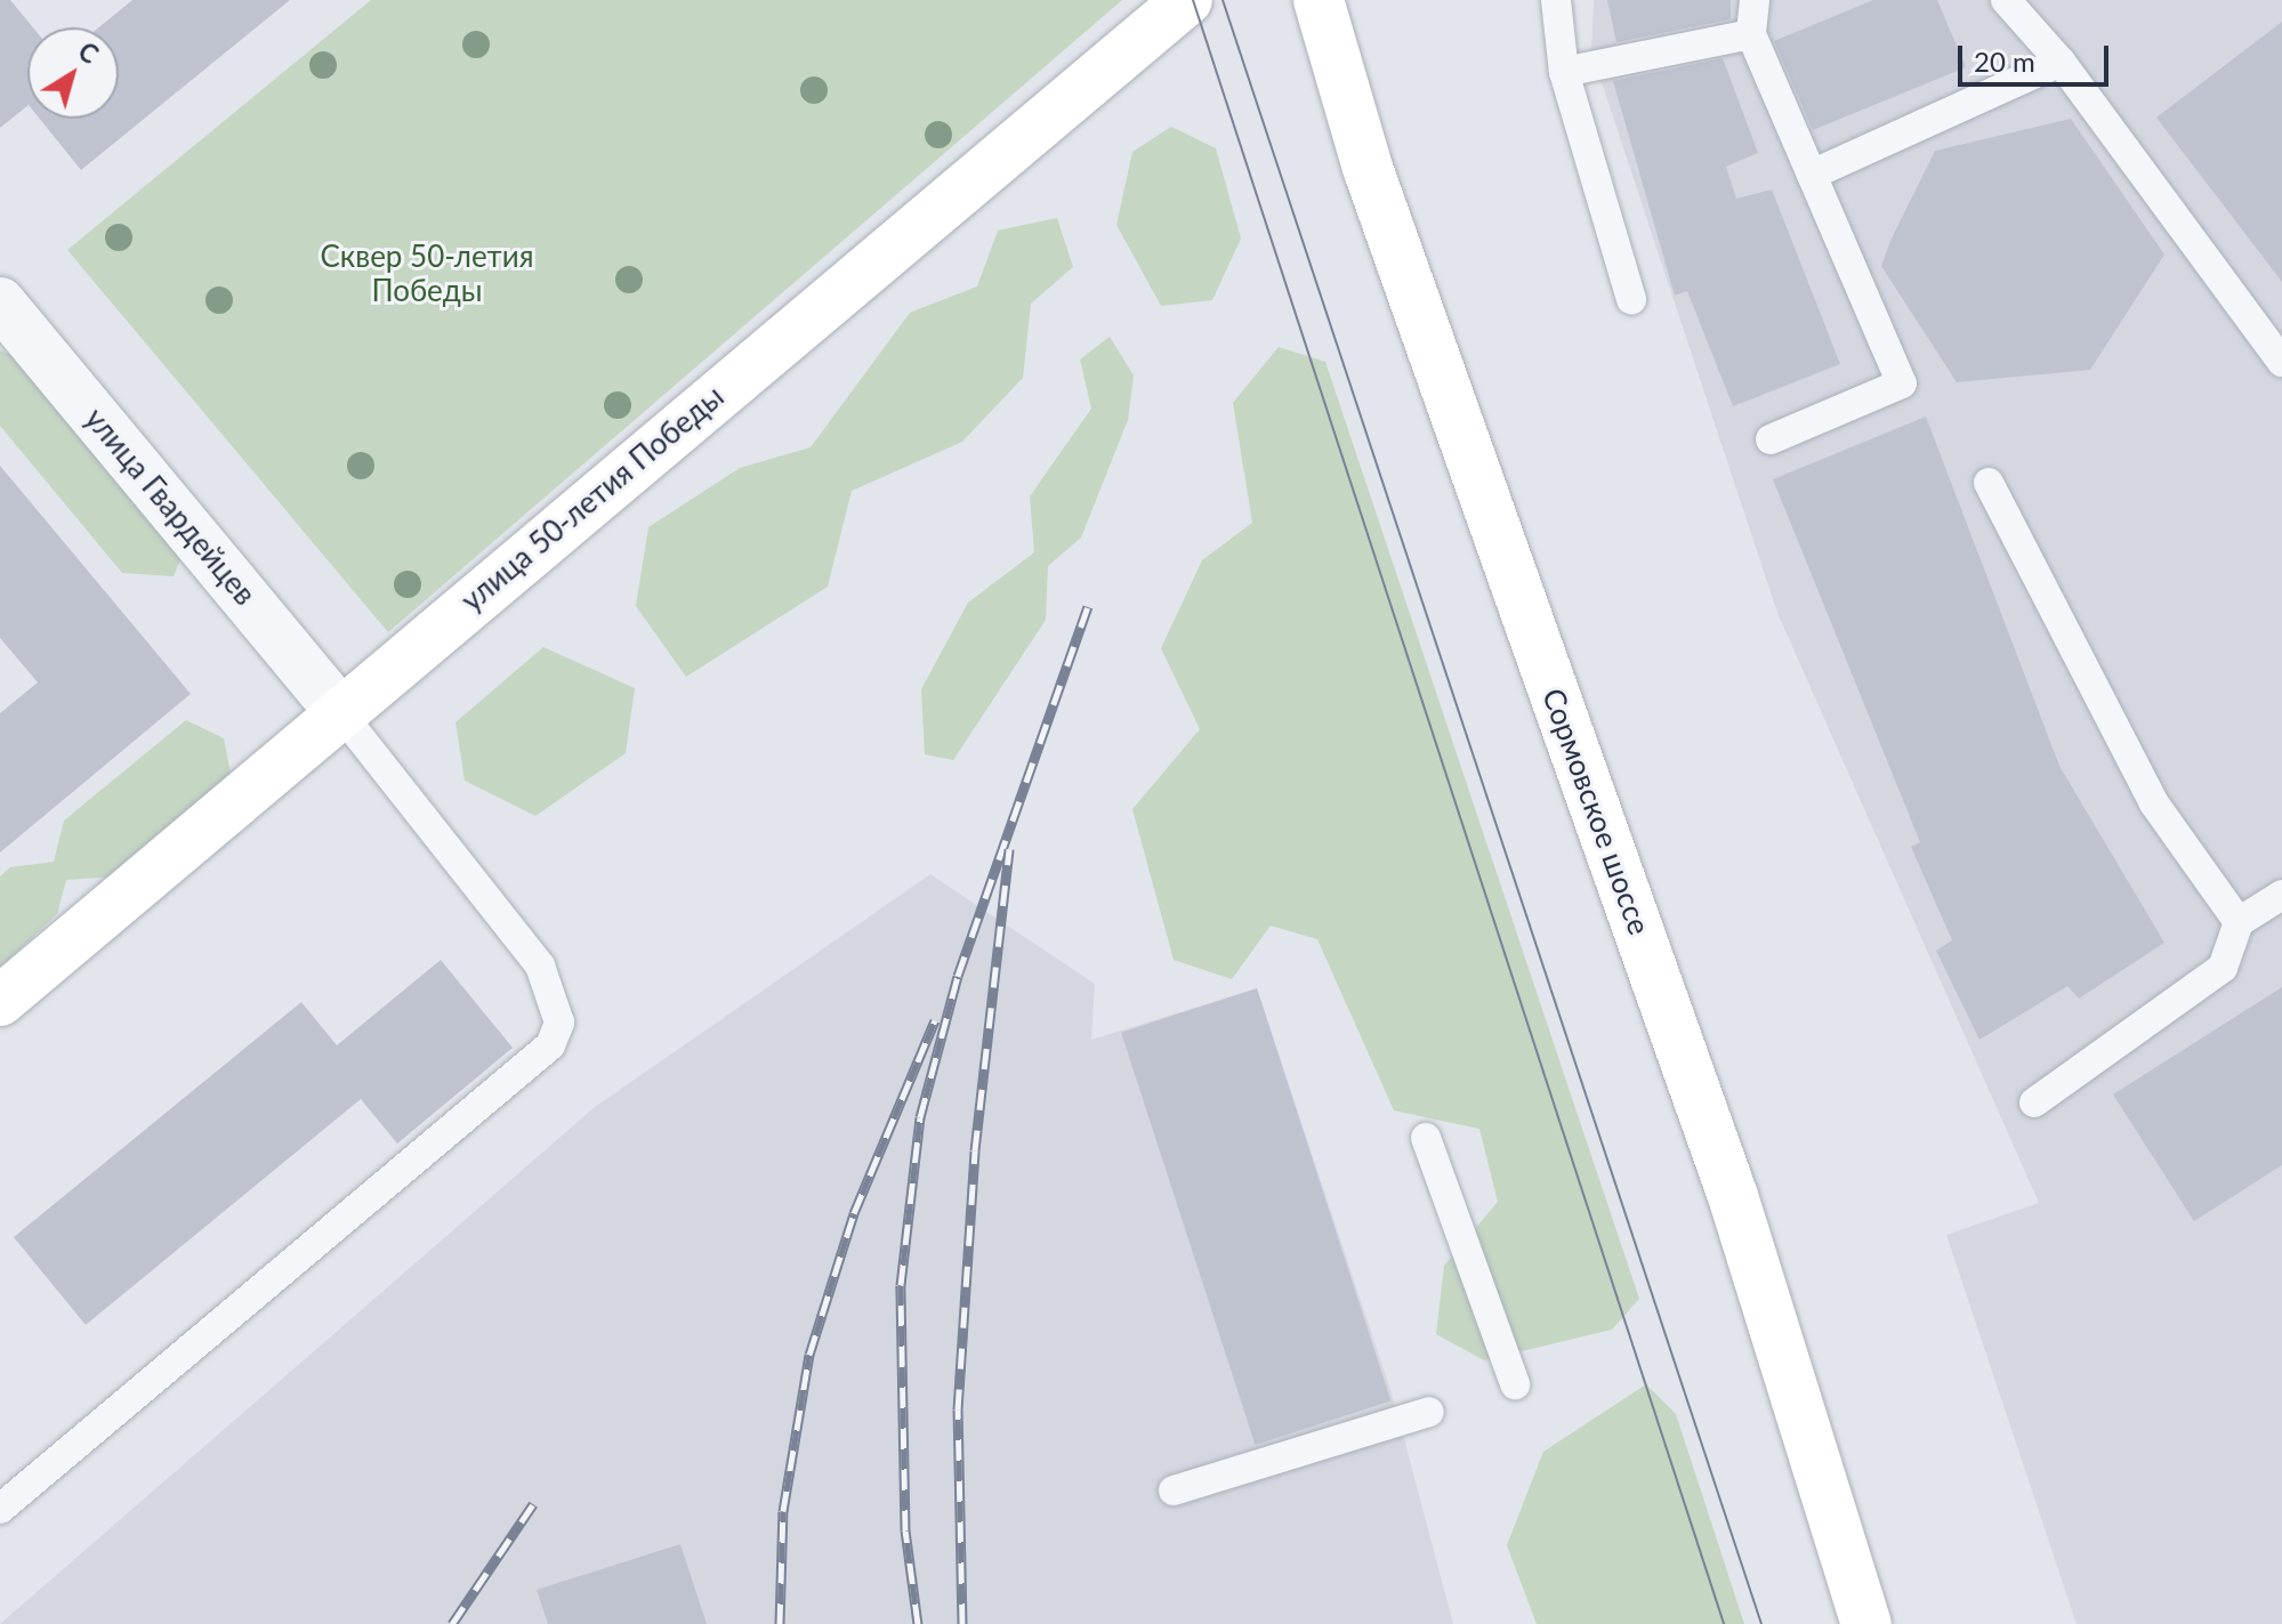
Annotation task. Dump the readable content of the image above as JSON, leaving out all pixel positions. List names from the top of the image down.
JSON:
{
  "streets": {
    "main road": ["улица 50-летия Победы", "Сормовское шоссе"],
    "street": ["улица Гвардейцев"]
  },
  "crossings": [
    ["улица 50-летия Победы", "улица Гвардейцев"]
  ],
  "parks": ["Сквер 50-летия Победы"],
  "scale_bar": "20 m",
  "north": "top right"
}
